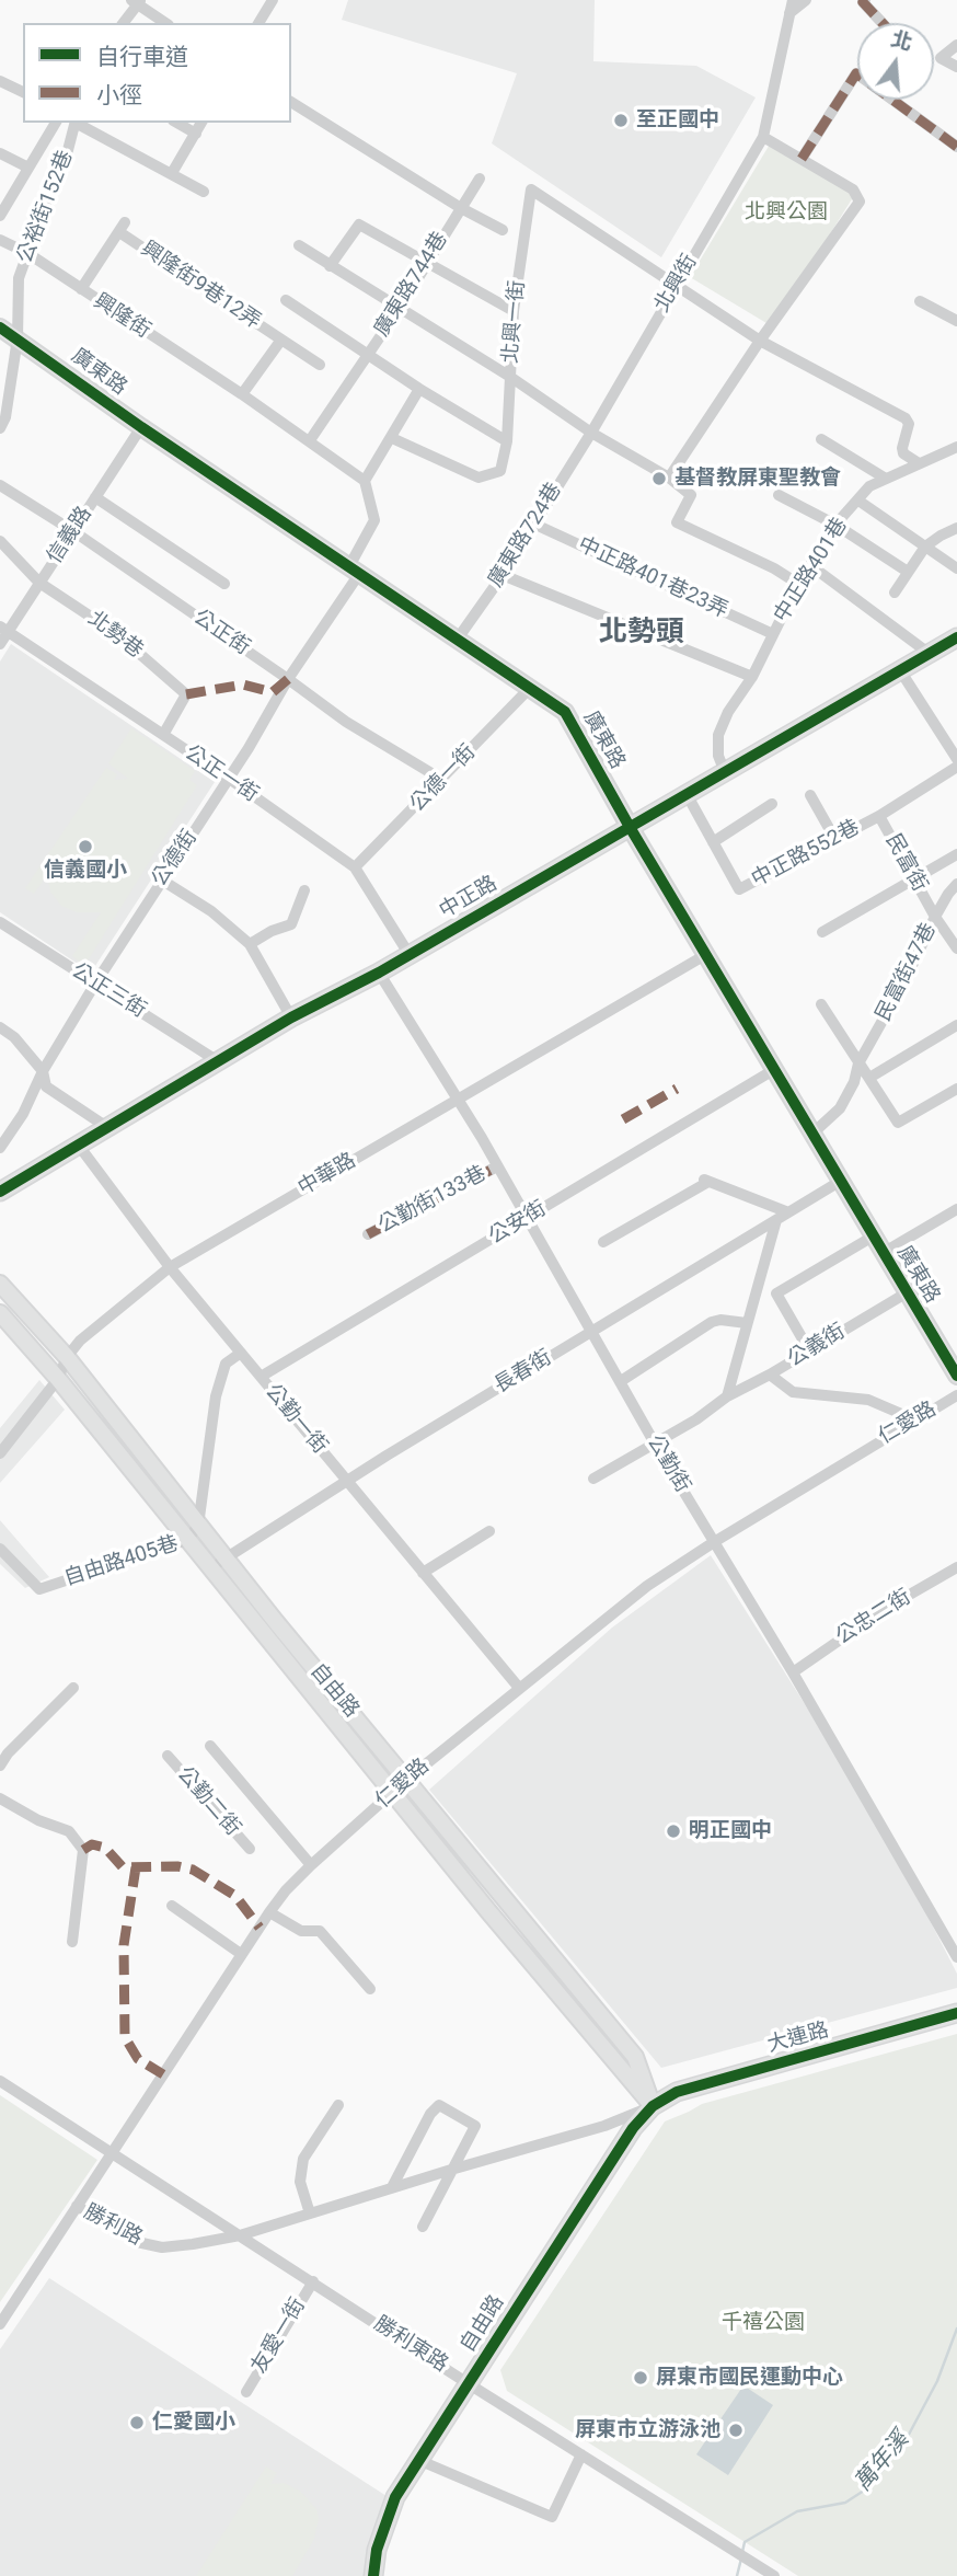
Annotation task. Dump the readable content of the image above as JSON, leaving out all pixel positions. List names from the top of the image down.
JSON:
{
  "streets": {
    "main road": ["中正路", "自由路", "大連路"],
    "street": [
      "公裕街152巷",
      "北興街",
      "廣東路744巷",
      "興隆街9巷12弄",
      "興隆街",
      "北興一街",
      "廣東路",
      "信義路",
      "廣東路724巷",
      "中正路401巷",
      "中正路401巷23弄",
      "公正街",
      "北勢巷",
      "公正一街",
      "公德一街",
      "中正路552巷",
      "公德街",
      "民富街",
      "民富街47巷",
      "公正三街",
      "中華路",
      "公勤街133巷",
      "公安街",
      "公義街",
      "長春街",
      "公勤一街",
      "仁愛路",
      "公勤街",
      "自由路405巷",
      "公忠二街",
      "公勤二街",
      "勝利路",
      "友愛一街",
      "勝利東路"
    ]
  },
  "crossings": [
    ["公裕街152巷", "興隆街"],
    ["公裕街152巷", "廣東路"],
    ["北興街", "北興一街"],
    ["北興街", "廣東路724巷"],
    ["興隆街9巷12弄", "興隆街"],
    ["北興一街", "廣東路724巷"],
    ["北興一街", "中正路401巷"],
    ["廣東路", "信義路"],
    ["廣東路", "廣東路724巷"],
    ["廣東路", "公德一街"],
    ["廣東路", "公德街"],
    ["廣東路", "中正路"],
    ["廣東路", "民富街47巷"],
    ["廣東路", "中華路"],
    ["廣東路", "公安街"],
    ["廣東路", "公義街"],
    ["廣東路", "長春街"],
    ["信義路", "公正街"],
    ["信義路", "北勢巷"],
    ["信義路", "公正一街"],
    ["廣東路724巷", "中正路401巷23弄"],
    ["中正路401巷", "中正路401巷23弄"],
    ["中正路401巷", "中正路"],
    ["公正街", "公德一街"],
    ["公正街", "公德街"],
    ["北勢巷", "公正一街"],
    ["公正一街", "公德一街"],
    ["公正一街", "公德街"],
    ["公正一街", "中正路"],
    ["中正路552巷", "民富街"],
    ["中正路552巷", "中正路"],
    ["公德街", "公正三街"],
    ["民富街", "民富街47巷"],
    ["中正路", "公正三街"],
    ["中正路", "公勤一街"],
    ["中正路", "公勤街"],
    ["中華路", "公勤一街"],
    ["中華路", "公勤街"],
    ["中華路", "自由路"],
    ["公勤街133巷", "公勤街"],
    ["公安街", "公勤一街"],
    ["公安街", "公勤街"],
    ["公義街", "公勤街"],
    ["長春街", "公勤一街"],
    ["長春街", "公勤街"],
    ["長春街", "自由路"],
    ["公勤一街", "仁愛路"],
    ["仁愛路", "公勤街"],
    ["仁愛路", "自由路"],
    ["仁愛路", "勝利路"],
    ["仁愛路", "勝利東路"],
    ["公勤街", "公忠二街"],
    ["自由路405巷", "自由路"],
    ["自由路", "大連路"],
    ["自由路", "勝利東路"],
    ["大連路", "勝利路"],
    ["大連路", "勝利東路"],
    ["勝利路", "勝利東路"],
    ["友愛一街", "勝利東路"]
  ],
  "districts": ["北勢頭"],
  "water": ["萬年溪"],
  "parks": ["北興公園", "千禧公園"],
  "places": [
    "至正國中",
    "基督教屏東聖教會",
    "信義國小",
    "明正國中",
    "屏東市國民運動中心",
    "仁愛國小",
    "屏東市立游泳池"
  ],
  "legend": ["自行車道", "小徑"],
  "north": "top"
}
